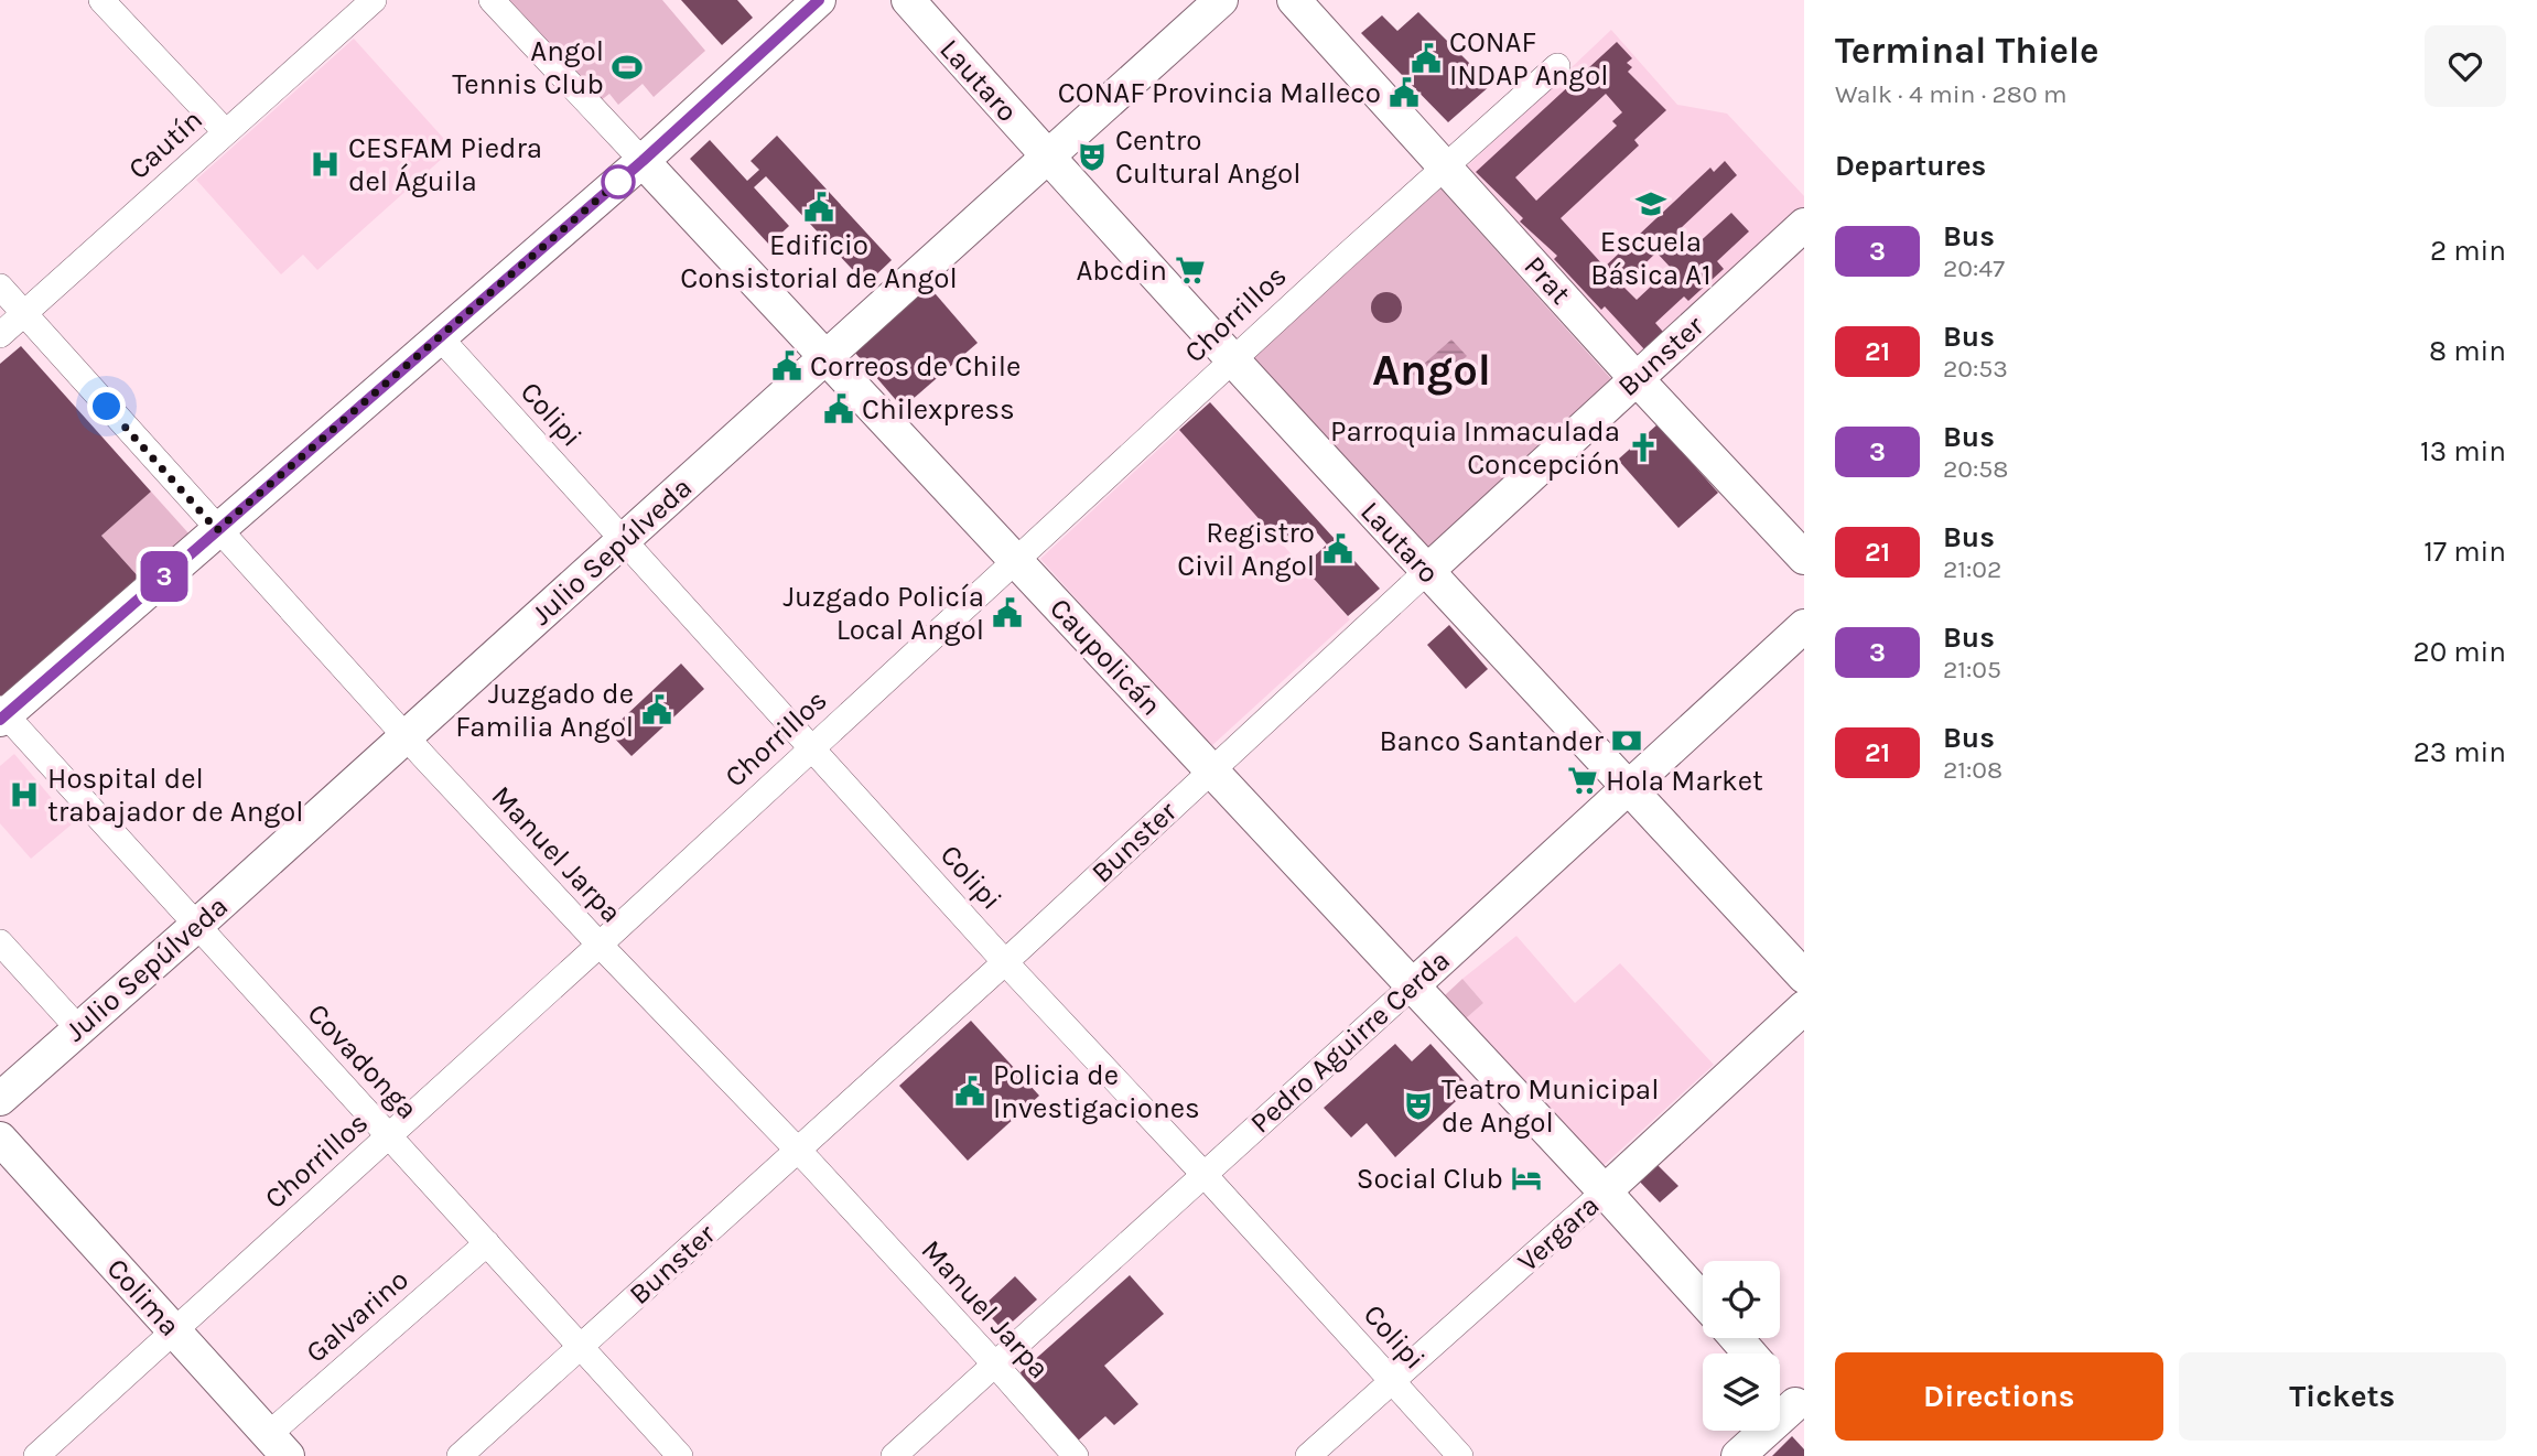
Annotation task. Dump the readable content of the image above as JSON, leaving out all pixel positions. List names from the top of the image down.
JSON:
{
  "streets": {
    "main road": [
      "Lautaro",
      "Prat",
      "Bunster",
      "Julio Sepúlveda",
      "Caupolicán",
      "Pedro Aguirre Cerda",
      "Vergara",
      "Colima"
    ],
    "street": [
      "Cautín",
      "Chorrillos",
      "Colipi",
      "Manuel Jarpa",
      "Covadonga",
      "Galvarino"
    ]
  },
  "crossings": [
    ["Lautaro", "Chorrillos"],
    ["Lautaro", "Bunster"],
    ["Lautaro", "Julio Sepúlveda"],
    ["Lautaro", "Pedro Aguirre Cerda"],
    ["Cautín", "Manuel Jarpa"],
    ["Prat", "Chorrillos"],
    ["Prat", "Bunster"],
    ["Chorrillos", "Colipi"],
    ["Chorrillos", "Caupolicán"],
    ["Chorrillos", "Manuel Jarpa"],
    ["Chorrillos", "Covadonga"],
    ["Chorrillos", "Colima"],
    ["Bunster", "Colipi"],
    ["Bunster", "Caupolicán"],
    ["Bunster", "Manuel Jarpa"],
    ["Bunster", "Covadonga"],
    ["Colipi", "Julio Sepúlveda"],
    ["Colipi", "Pedro Aguirre Cerda"],
    ["Colipi", "Vergara"],
    ["Julio Sepúlveda", "Caupolicán"],
    ["Julio Sepúlveda", "Manuel Jarpa"],
    ["Julio Sepúlveda", "Covadonga"],
    ["Caupolicán", "Pedro Aguirre Cerda"],
    ["Caupolicán", "Vergara"],
    ["Manuel Jarpa", "Pedro Aguirre Cerda"],
    ["Covadonga", "Galvarino"],
    ["Colima", "Galvarino"]
  ],
  "districts": ["Angol"],
  "places": {
    "public building": [
      "CONAF INDAP Angol",
      "CONAF Provincia Malleco",
      "Edificio Consistorial de Angol",
      "Correos de Chile",
      "Chilexpress",
      "Registro Civil Angol",
      "Juzgado Policía Local Angol",
      "Juzgado de Familia Angol",
      "Policia de Investigaciones"
    ],
    "sports": ["Angol Tennis Club"],
    "theatre": ["Centro Cultural Angol", "Teatro Municipal de Angol"],
    "hospital": ["CESFAM Piedra del Águila", "Hospital del trabajador de Angol"],
    "school or university": ["Escuela Básica A1"],
    "supermarket": ["Abcdin", "Hola Market"],
    "church": ["Parroquia Inmaculada Concepción"],
    "bank": ["Banco Santander"],
    "hotel": ["Social Club"]
  },
  "lines": ["bus line 3"],
  "page": {
    "on_map": "3",
    "heading": [
      ["Terminal Thiele", "Walk · 4 min · 280 m"],
      "Departures"
    ],
    "list": [
      {
        "mark": "3",
        "name": "Bus",
        "note": "20:47",
        "value": "2 min"
      },
      {
        "mark": "21",
        "name": "Bus",
        "note": "20:53",
        "value": "8 min"
      },
      {
        "mark": "3",
        "name": "Bus",
        "note": "20:58",
        "value": "13 min"
      },
      {
        "mark": "21",
        "name": "Bus",
        "note": "21:02",
        "value": "17 min"
      },
      {
        "mark": "3",
        "name": "Bus",
        "note": "21:05",
        "value": "20 min"
      },
      {
        "mark": "21",
        "name": "Bus",
        "note": "21:08",
        "value": "23 min"
      }
    ],
    "buttons": ["Directions", "Tickets"]
  }
}
